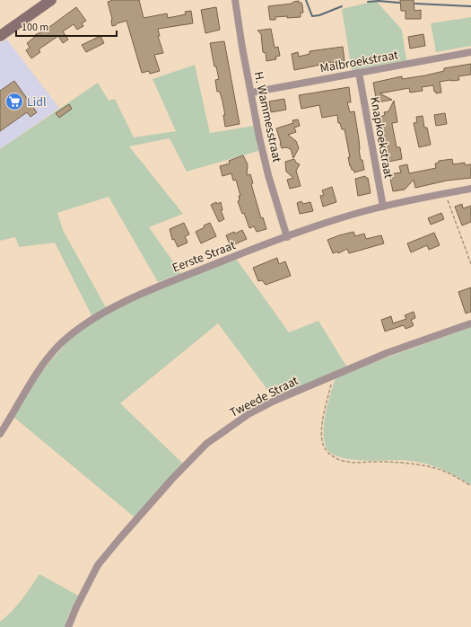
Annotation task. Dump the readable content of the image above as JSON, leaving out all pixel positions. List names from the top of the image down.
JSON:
{
  "streets": {
    "street": [
      "Malbroekstraat",
      "H. Wammesstraat",
      "Knapkoekstraat",
      "Eerste Straat",
      "Tweede Straat"
    ]
  },
  "crossings": [
    ["Malbroekstraat", "H. Wammesstraat"],
    ["Malbroekstraat", "Knapkoekstraat"],
    ["H. Wammesstraat", "Eerste Straat"],
    ["Knapkoekstraat", "Eerste Straat"]
  ],
  "places": {
    "supermarket": ["Lidl"]
  },
  "scale_bar": "100 m"
}
